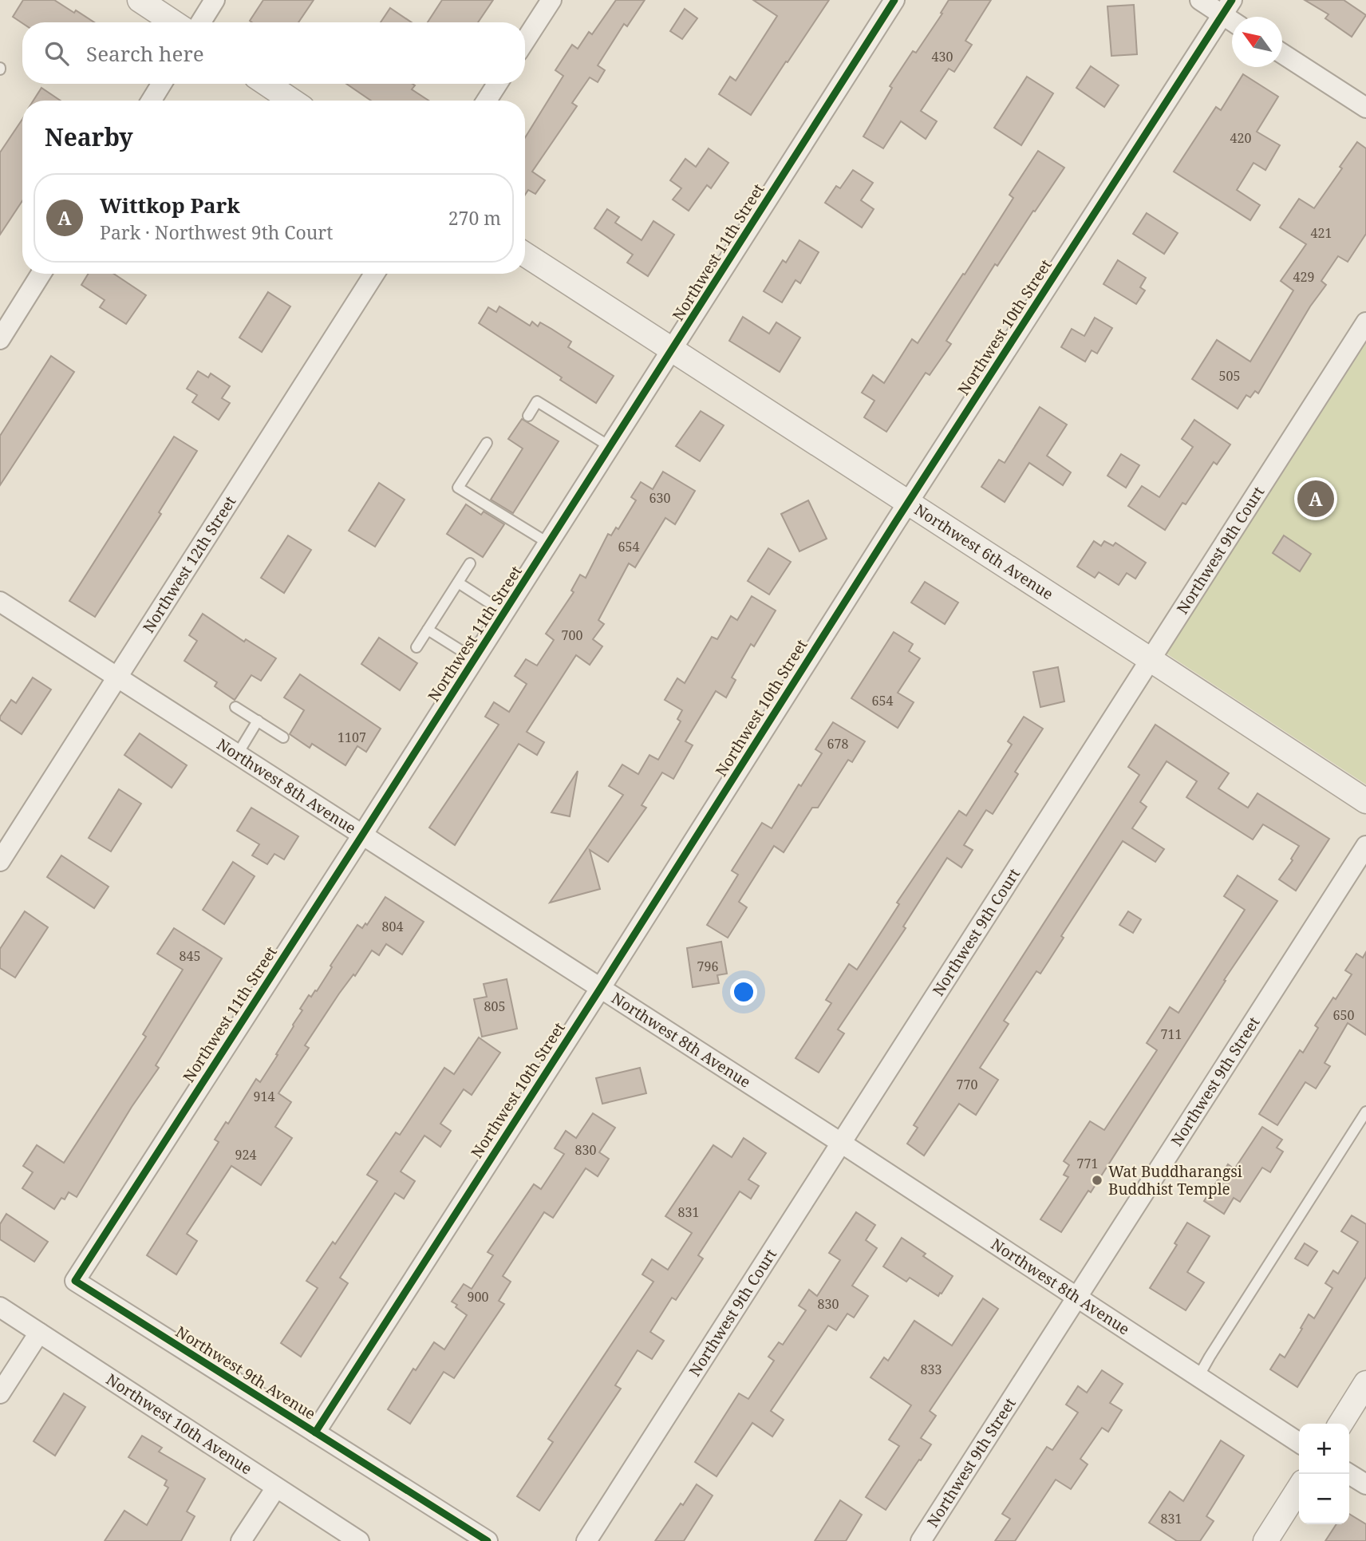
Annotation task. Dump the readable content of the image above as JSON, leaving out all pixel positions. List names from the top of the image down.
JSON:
{
  "streets": {
    "street": [
      "Northwest 11th Street",
      "Northwest 10th Street",
      "Northwest 9th Court",
      "Northwest 6th Avenue",
      "Northwest 12th Street",
      "Northwest 8th Avenue",
      "Northwest 9th Street",
      "Northwest 9th Avenue",
      "Northwest 10th Avenue"
    ]
  },
  "crossings": [
    ["Northwest 11th Street", "Northwest 6th Avenue"],
    ["Northwest 11th Street", "Northwest 8th Avenue"],
    ["Northwest 11th Street", "Northwest 9th Avenue"],
    ["Northwest 10th Street", "Northwest 6th Avenue"],
    ["Northwest 10th Street", "Northwest 8th Avenue"],
    ["Northwest 10th Street", "Northwest 9th Avenue"],
    ["Northwest 9th Court", "Northwest 6th Avenue"],
    ["Northwest 9th Court", "Northwest 8th Avenue"],
    ["Northwest 12th Street", "Northwest 8th Avenue"],
    ["Northwest 8th Avenue", "Northwest 9th Street"]
  ],
  "places": ["Wat Buddharangsi Buddhist Temple"],
  "house_numbers": [
    "430",
    "420",
    "421",
    "429",
    "505",
    "630",
    "654",
    "700",
    "654",
    "1107",
    "678",
    "804",
    "845",
    "796",
    "805",
    "650",
    "711",
    "770",
    "914",
    "830",
    "924",
    "771",
    "831",
    "900",
    "830",
    "833",
    "831"
  ],
  "north": "top left",
  "page": {
    "search": "Search here",
    "heading": "Nearby",
    "list": [
      {
        "mark": "A",
        "name": "Wittkop Park",
        "note": "Park · Northwest 9th Court",
        "value": "270 m"
      }
    ],
    "pins": "A",
    "map_buttons": ["+", "−"]
  }
}
